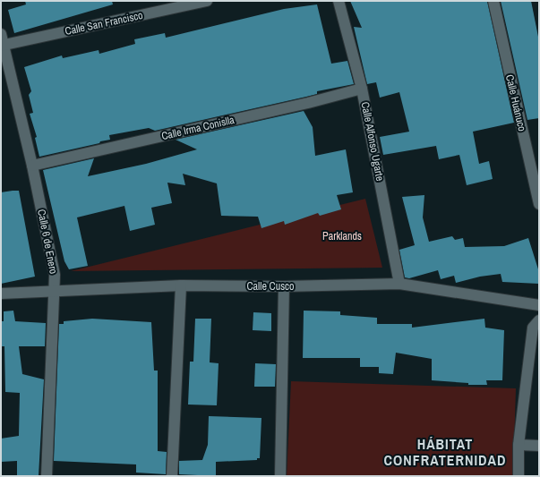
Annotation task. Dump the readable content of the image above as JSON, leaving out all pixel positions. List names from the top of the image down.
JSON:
{
  "streets": {
    "street": [
      "Calle San Francisco",
      "Calle Huánuco",
      "Calle Irma Conislla",
      "Calle Alfonso Ugarte",
      "Calle 6 de Enero",
      "Calle Cusco"
    ]
  },
  "crossings": [
    ["Calle San Francisco", "Calle 6 de Enero"],
    ["Calle Irma Conislla", "Calle Alfonso Ugarte"],
    ["Calle Irma Conislla", "Calle 6 de Enero"],
    ["Calle Alfonso Ugarte", "Calle Cusco"],
    ["Calle 6 de Enero", "Calle Cusco"]
  ],
  "districts": ["HÁBITAT CONFRATERNIDAD"],
  "parks": ["Parklands"]
}
